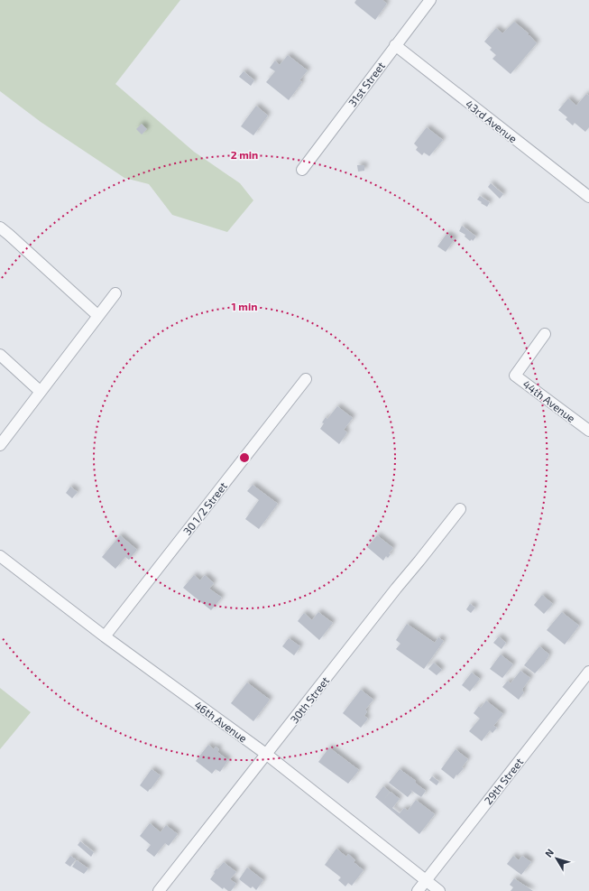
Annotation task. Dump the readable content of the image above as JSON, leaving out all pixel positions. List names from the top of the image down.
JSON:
{
  "streets": {
    "street": [
      "31st Street",
      "43rd Avenue",
      "44th Avenue",
      "30 1/2 Street",
      "30th Street",
      "46th Avenue",
      "29th Street"
    ]
  },
  "crossings": [
    ["31st Street", "43rd Avenue"],
    ["30 1/2 Street", "46th Avenue"],
    ["30th Street", "46th Avenue"],
    ["46th Avenue", "29th Street"]
  ],
  "north": "top left",
  "rings": ["2 min", "1 min"]
}
